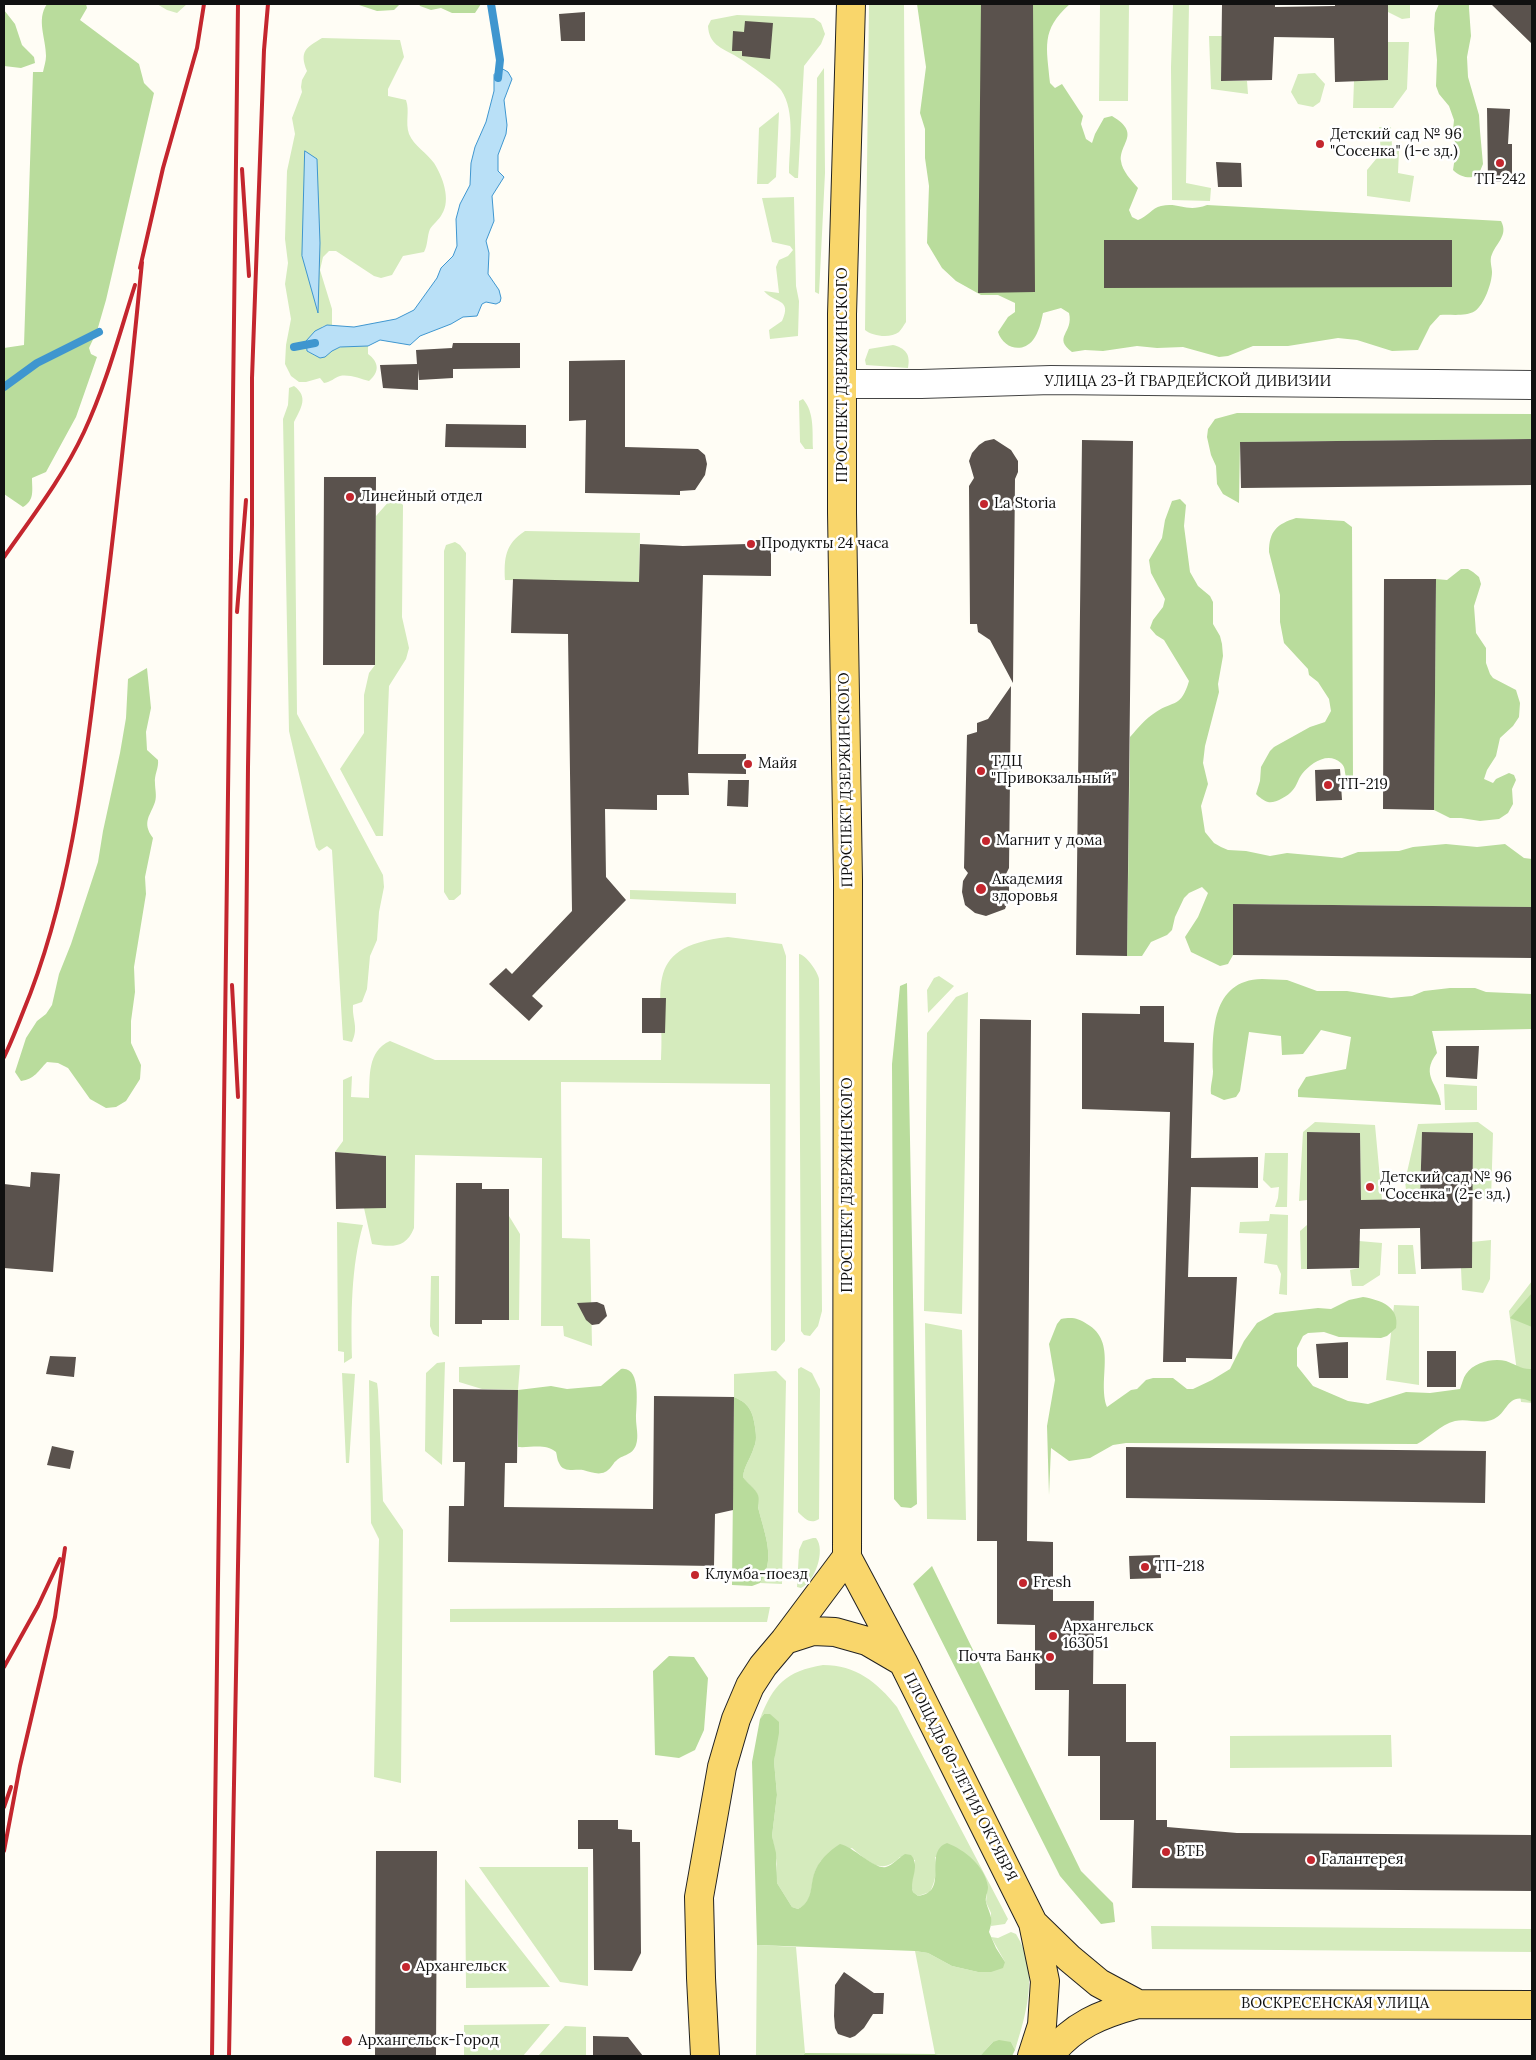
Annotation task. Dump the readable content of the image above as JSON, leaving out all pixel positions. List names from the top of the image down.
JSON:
{
  "streets": {
    "main road": ["ПРОСПЕКТ ДЗЕРЖИНСКОГО", "ПЛОЩАДЬ 60-ЛЕТИЯ ОКТЯБРЯ", "ВОСКРЕСЕНСКАЯ УЛИЦА"],
    "street": ["УЛИЦА 23-Й ГВАРДЕЙСКОЙ ДИВИЗИИ"]
  },
  "crossings": [
    ["ПРОСПЕКТ ДЗЕРЖИНСКОГО", "УЛИЦА 23-Й ГВАРДЕЙСКОЙ ДИВИЗИИ"],
    ["ПЛОЩАДЬ 60-ЛЕТИЯ ОКТЯБРЯ", "ВОСКРЕСЕНСКАЯ УЛИЦА"]
  ],
  "places": [
    "Детский сад № 96 \"Сосенка\" (1-е зд.)",
    "ТП-242",
    "Линейный отдел",
    "La Storia",
    "Продукты 24 часа",
    "Майя",
    "ТДЦ \"Привокзальный\"",
    "ТП-219",
    "Магнит у дома",
    "Академия здоровья",
    "Детский сад № 96 \"Сосенка\" (2-е зд.)",
    "ТП-218",
    "Клумба-поезд",
    "Fresh",
    "Архангельск 163051",
    "Почта Банк",
    "ВТБ",
    "Галантерея",
    "Архангельск",
    "Архангельск-Город"
  ]
}
